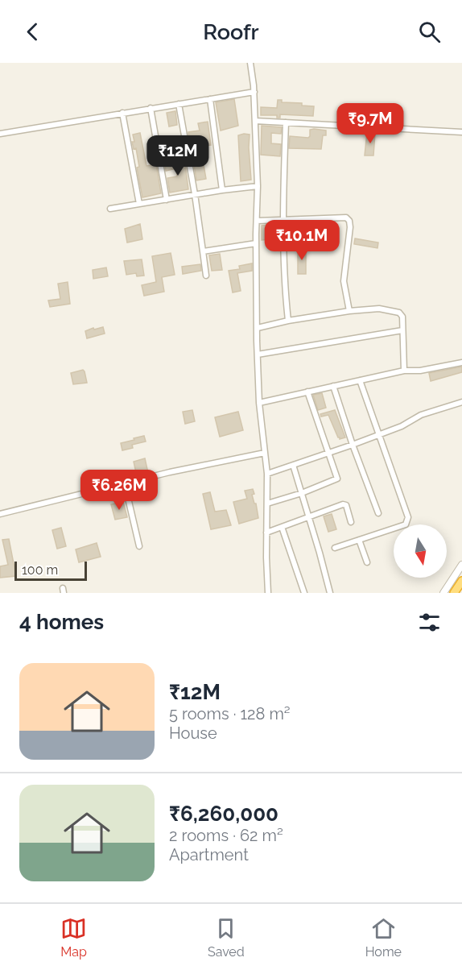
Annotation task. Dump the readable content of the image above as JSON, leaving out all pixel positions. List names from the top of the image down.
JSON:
{
  "scale_bar": "100 m",
  "north": "bottom",
  "page": {
    "header": "Roofr",
    "price": [
      "₹9.7M",
      "₹12M",
      "₹10.1M",
      "₹6.26M"
    ],
    "scale": "100 m",
    "heading": "4 homes",
    "list": [
      {
        "name": "₹12M",
        "note": "5 rooms · 128 m² · House"
      },
      {
        "name": "₹6,260,000",
        "note": "2 rooms · 62 m² · Apartment"
      }
    ],
    "tabs": ["Map", "Saved", "Home"]
  }
}
